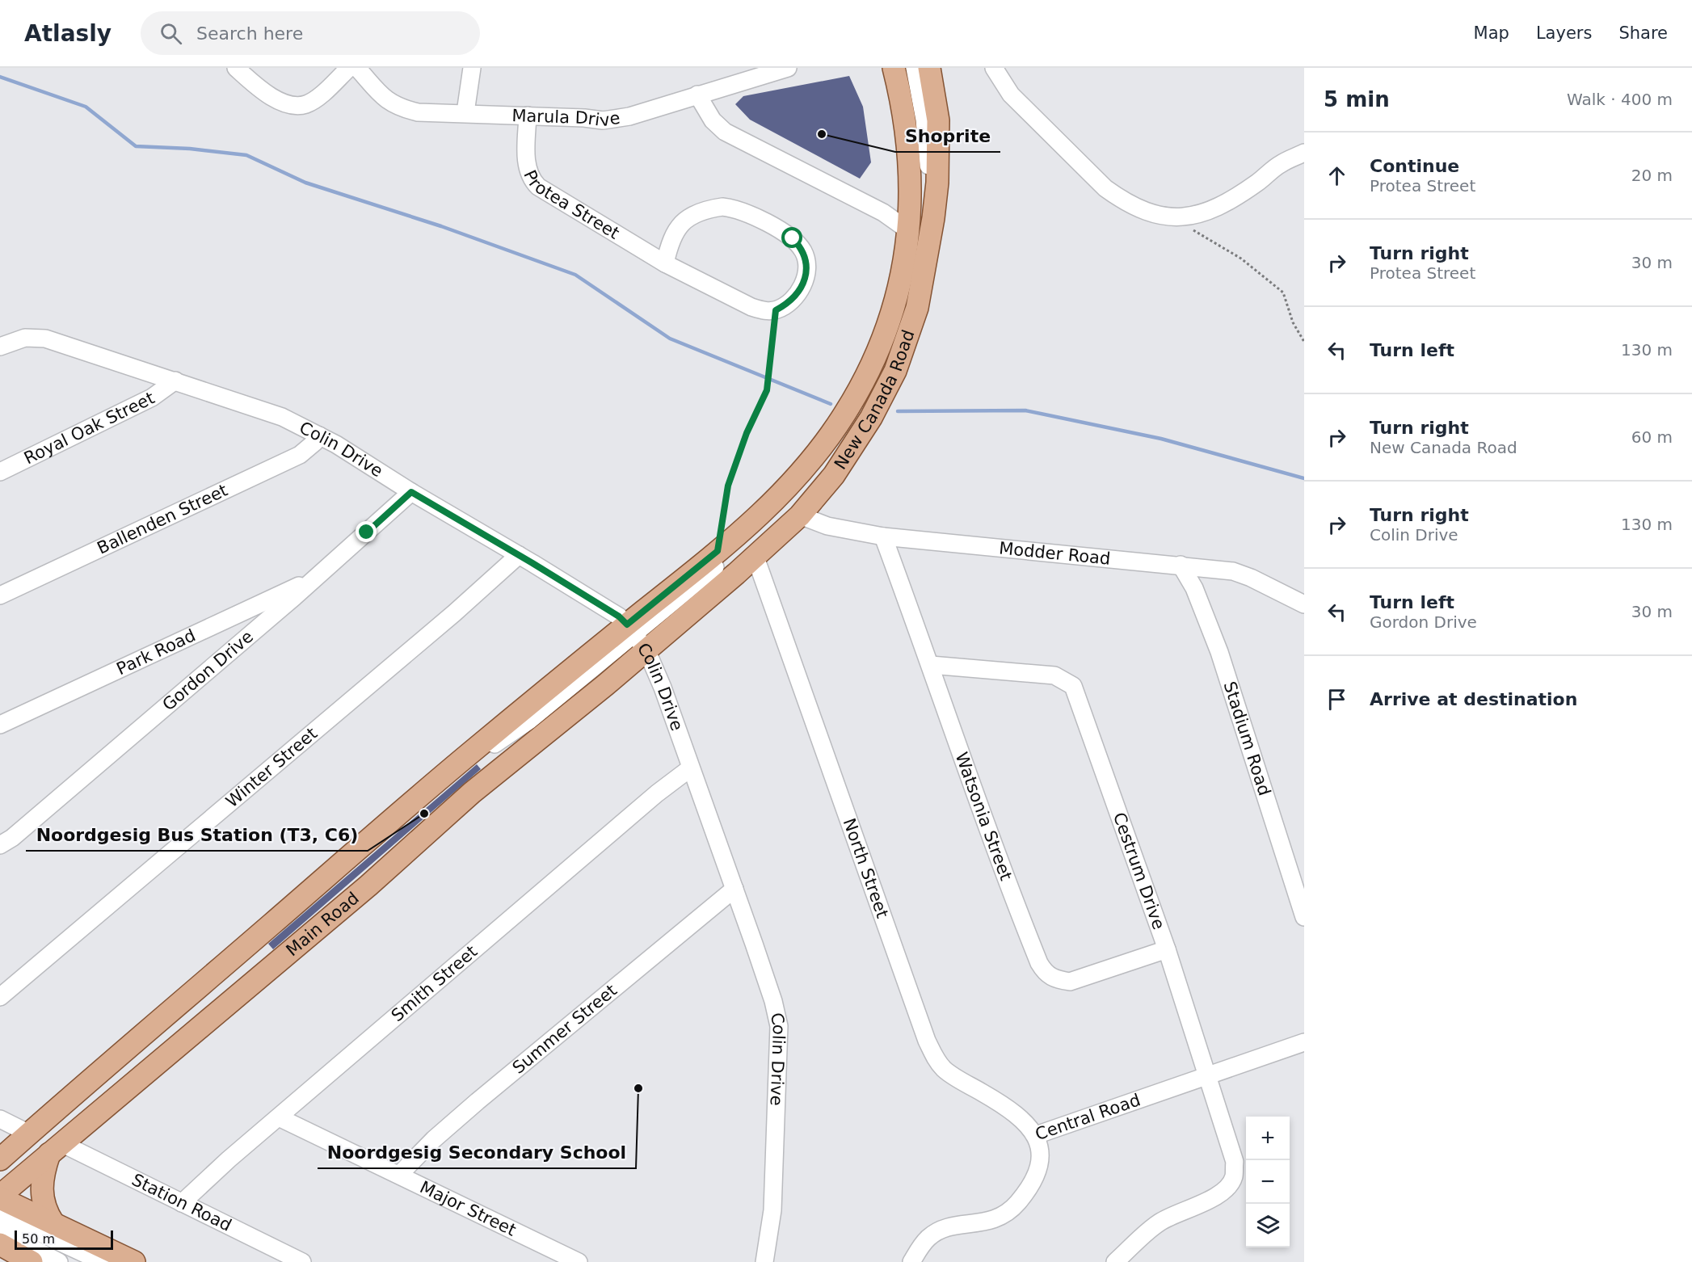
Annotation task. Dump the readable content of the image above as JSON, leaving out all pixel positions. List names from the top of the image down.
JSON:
{
  "streets": {
    "main road": ["New Canada Road", "Main Road"],
    "street": [
      "Marula Drive",
      "Protea Street",
      "Royal Oak Street",
      "Colin Drive",
      "Ballenden Street",
      "Modder Road",
      "Park Road",
      "Gordon Drive",
      "Stadium Road",
      "Winter Street",
      "Watsonia Street",
      "North Street",
      "Cestrum Drive",
      "Smith Street",
      "Summer Street",
      "Central Road",
      "Station Road",
      "Major Street"
    ]
  },
  "crossings": [
    ["Marula Drive", "Protea Street"],
    ["New Canada Road", "Colin Drive"],
    ["New Canada Road", "Modder Road"],
    ["New Canada Road", "North Street"],
    ["New Canada Road", "Main Road"],
    ["Royal Oak Street", "Colin Drive"],
    ["Colin Drive", "Ballenden Street"],
    ["Colin Drive", "Gordon Drive"],
    ["Colin Drive", "Winter Street"],
    ["Colin Drive", "Main Road"],
    ["Colin Drive", "Smith Street"],
    ["Colin Drive", "Summer Street"],
    ["Modder Road", "Stadium Road"],
    ["Modder Road", "Watsonia Street"],
    ["Park Road", "Gordon Drive"],
    ["Watsonia Street", "Cestrum Drive"],
    ["North Street", "Central Road"],
    ["Cestrum Drive", "Central Road"],
    ["Main Road", "Station Road"],
    ["Smith Street", "Station Road"],
    ["Smith Street", "Major Street"],
    ["Summer Street", "Major Street"]
  ],
  "places": ["Shoprite", "Noordgesig Bus Station (T3, C6)", "Noordgesig Secondary School"],
  "scale_bar": "50 m",
  "page": {
    "header": "Atlasly",
    "search": "Search here",
    "nav": ["Map", "Layers", "Share"],
    "heading": ["5 min", "Walk · 400 m"],
    "list": [
      ["Continue", "Protea Street", "20 m"],
      ["Turn right", "Protea Street", "30 m"],
      ["Turn left", "130 m"],
      ["Turn right", "New Canada Road", "60 m"],
      ["Turn right", "Colin Drive", "130 m"],
      ["Turn left", "Gordon Drive", "30 m"],
      "Arrive at destination"
    ],
    "map_buttons": ["+", "−"],
    "scale": "50 m"
  }
}
